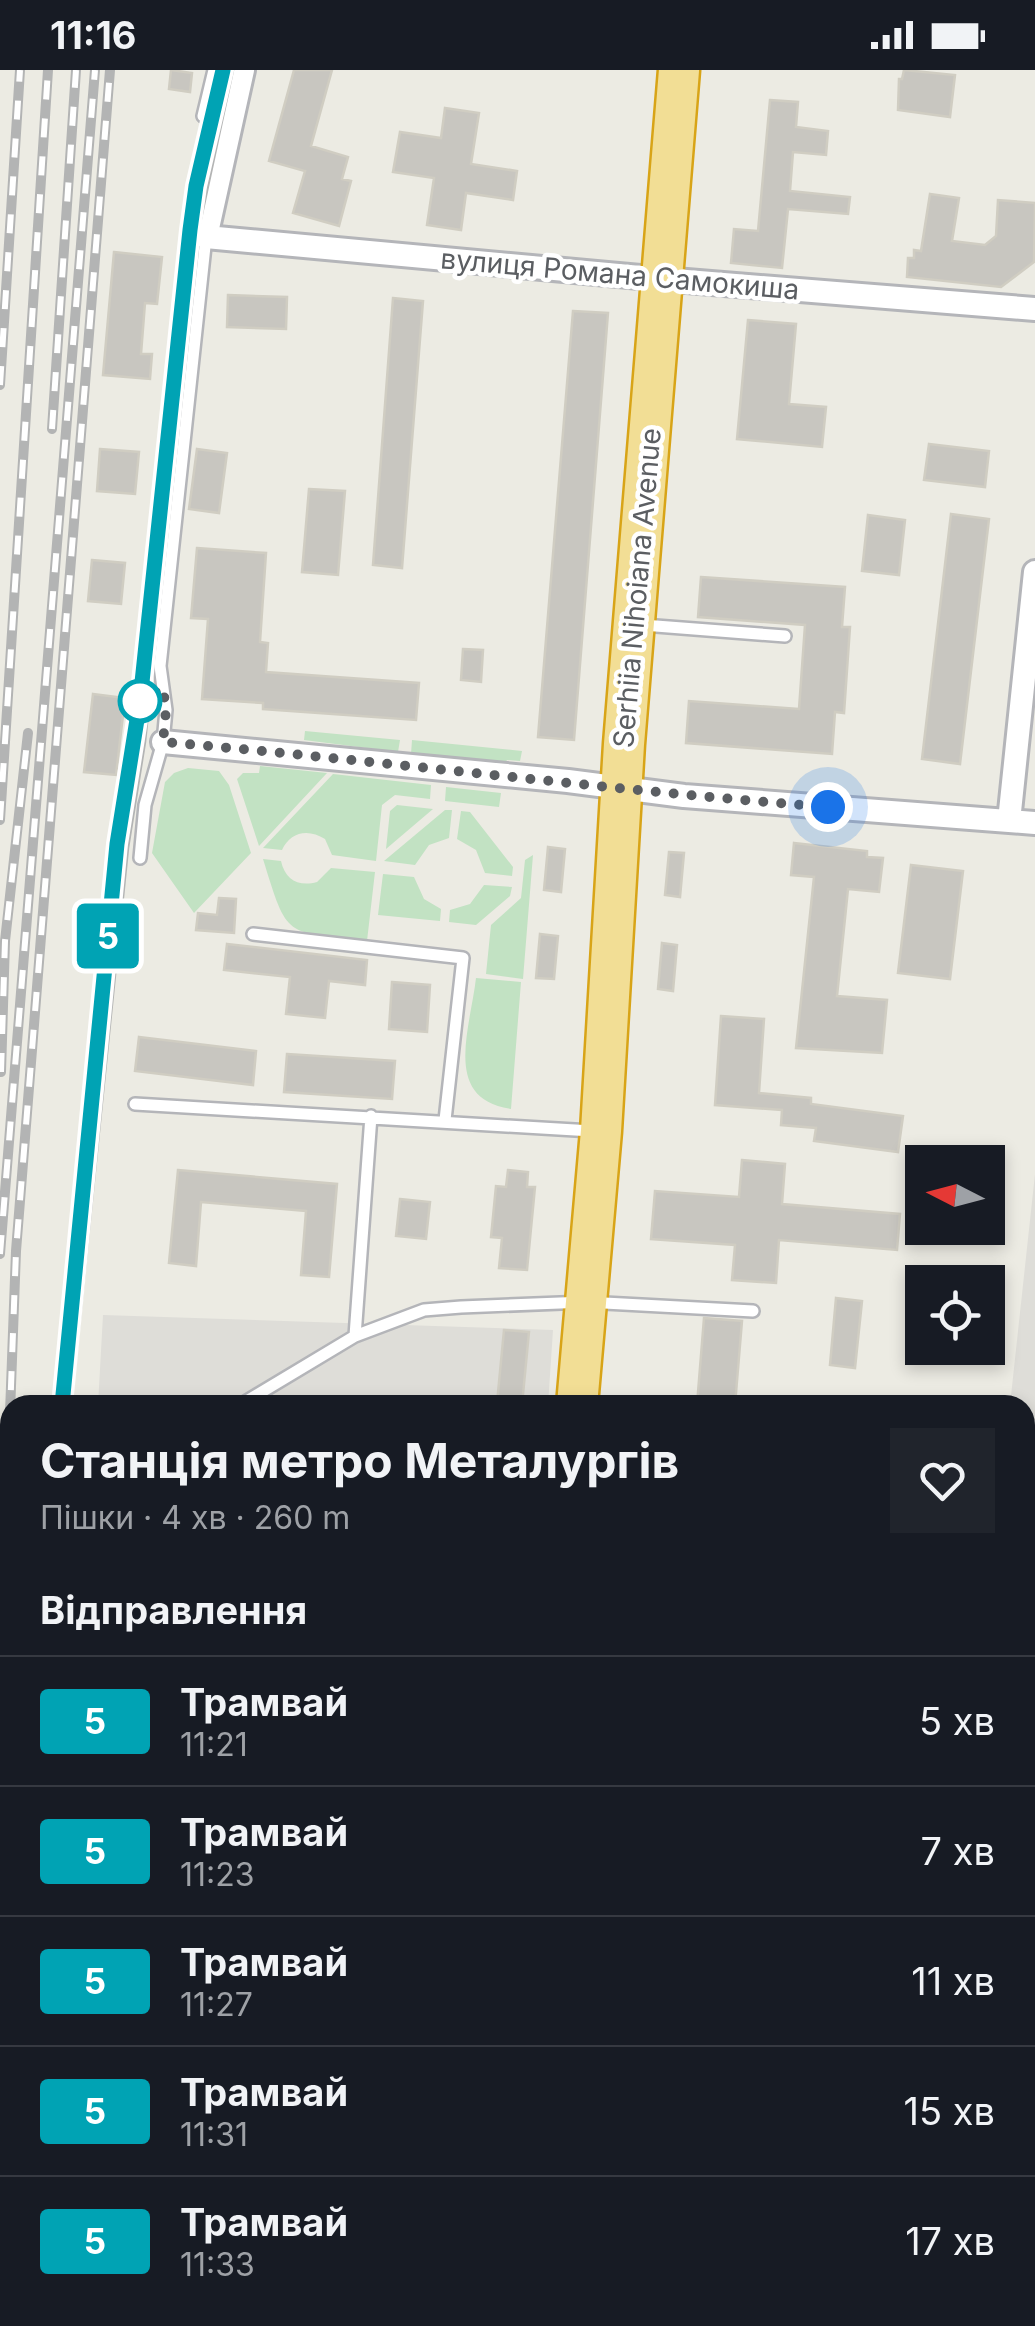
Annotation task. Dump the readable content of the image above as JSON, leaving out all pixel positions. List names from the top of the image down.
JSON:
{
  "streets": {
    "highway": ["Serhiia Nihoiana Avenue"],
    "street": ["вулиця Романа Самокиша"]
  },
  "crossings": [
    ["вулиця Романа Самокиша", "Serhiia Nihoiana Avenue"]
  ],
  "lines": ["tram line 5"],
  "north": "left",
  "page": {
    "status": "11:16",
    "on_map": "5",
    "heading": [
      ["Станція метро Металургів", "Пішки · 4 хв · 260 m"],
      "Відправлення"
    ],
    "list": [
      {
        "mark": "5",
        "name": "Трамвай",
        "note": "11:21",
        "value": "5 хв"
      },
      {
        "mark": "5",
        "name": "Трамвай",
        "note": "11:23",
        "value": "7 хв"
      },
      {
        "mark": "5",
        "name": "Трамвай",
        "note": "11:27",
        "value": "11 хв"
      },
      {
        "mark": "5",
        "name": "Трамвай",
        "note": "11:31",
        "value": "15 хв"
      },
      {
        "mark": "5",
        "name": "Трамвай",
        "note": "11:33",
        "value": "17 хв"
      }
    ]
  }
}
